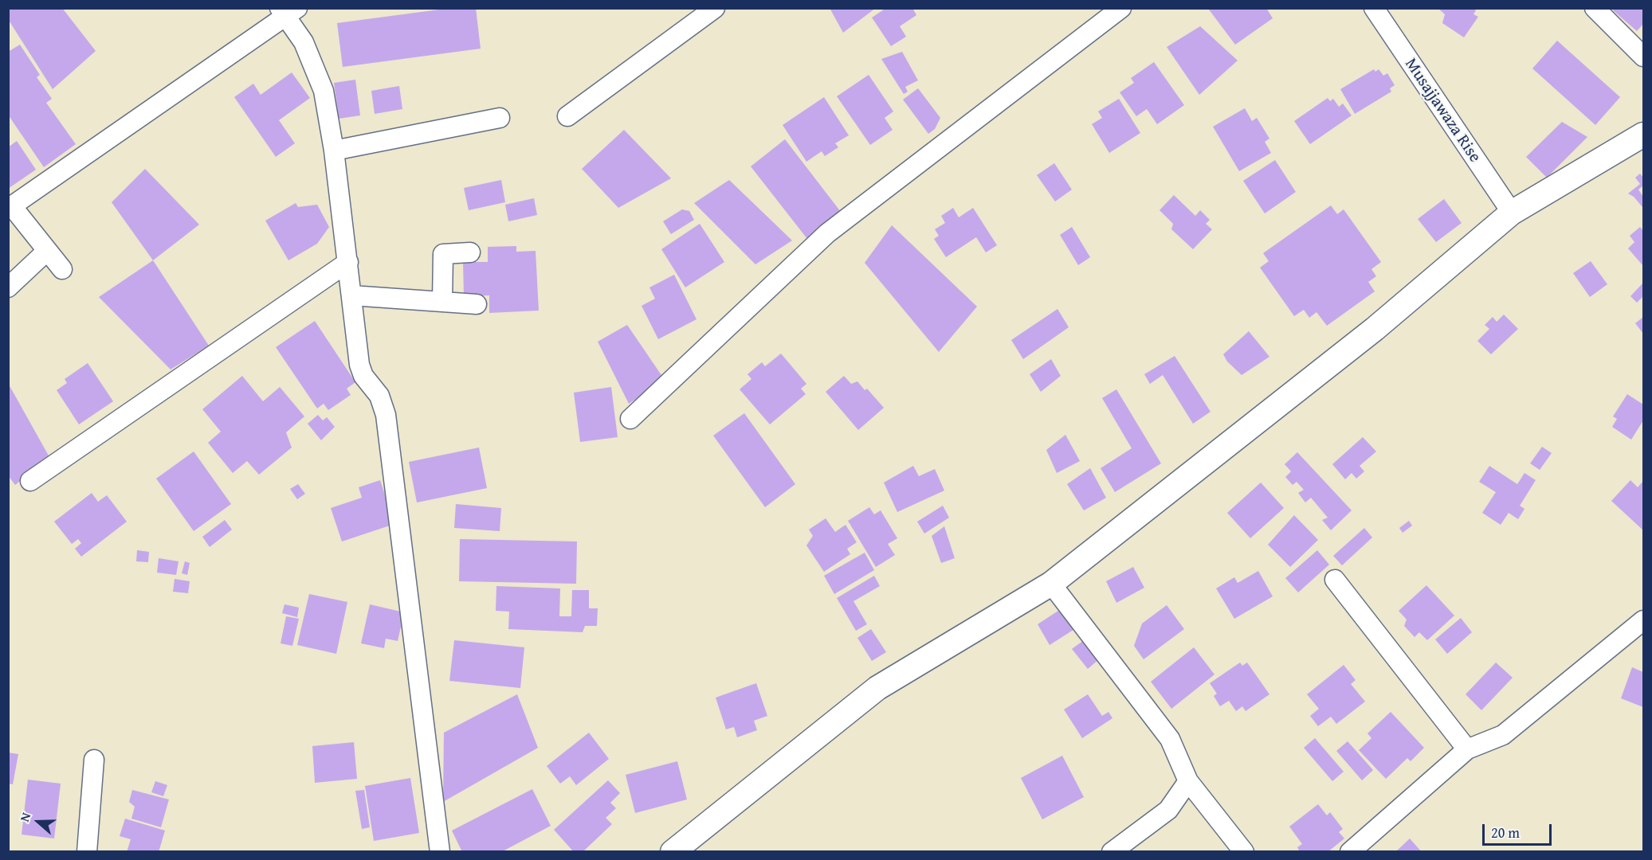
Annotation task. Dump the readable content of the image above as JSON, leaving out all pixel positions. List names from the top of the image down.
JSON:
{
  "streets": {
    "street": ["Musajjawaza Rise"]
  },
  "scale_bar": "20 m",
  "north": "left"
}
